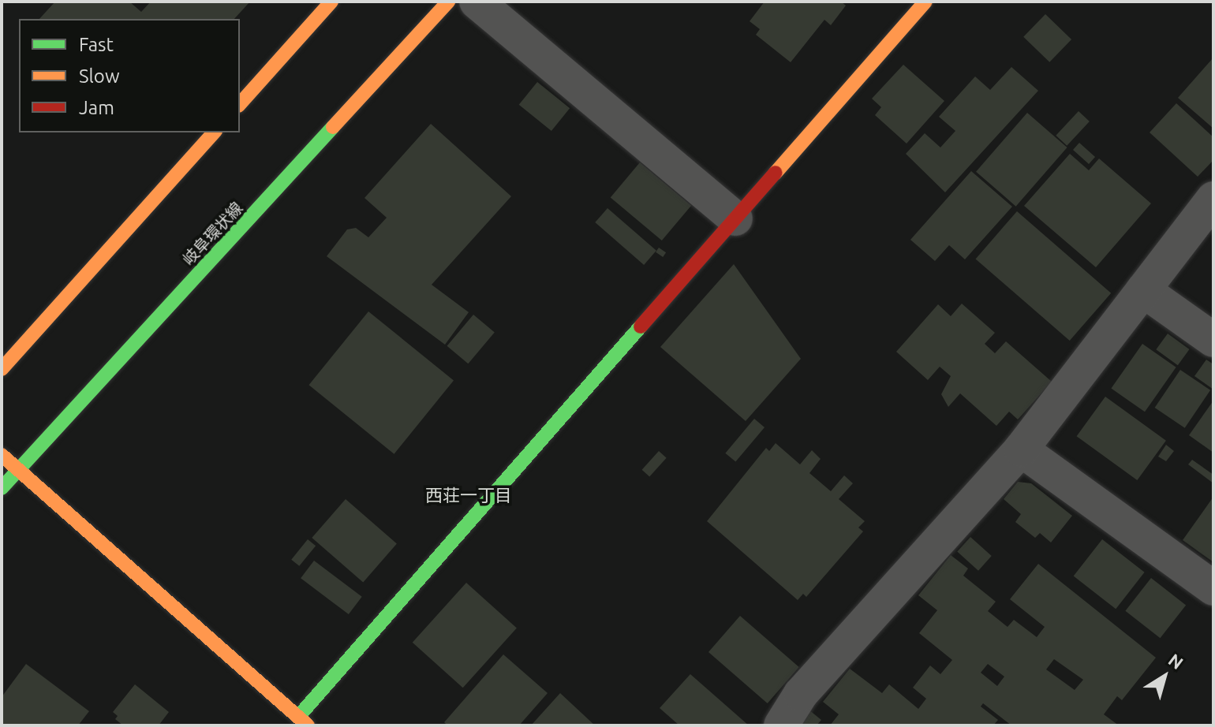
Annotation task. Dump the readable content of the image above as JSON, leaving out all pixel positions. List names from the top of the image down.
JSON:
{
  "streets": {
    "street": ["岐阜環状線"]
  },
  "districts": ["西荘一丁目"],
  "legend": ["Fast", "Slow", "Jam"],
  "north": "top right"
}
